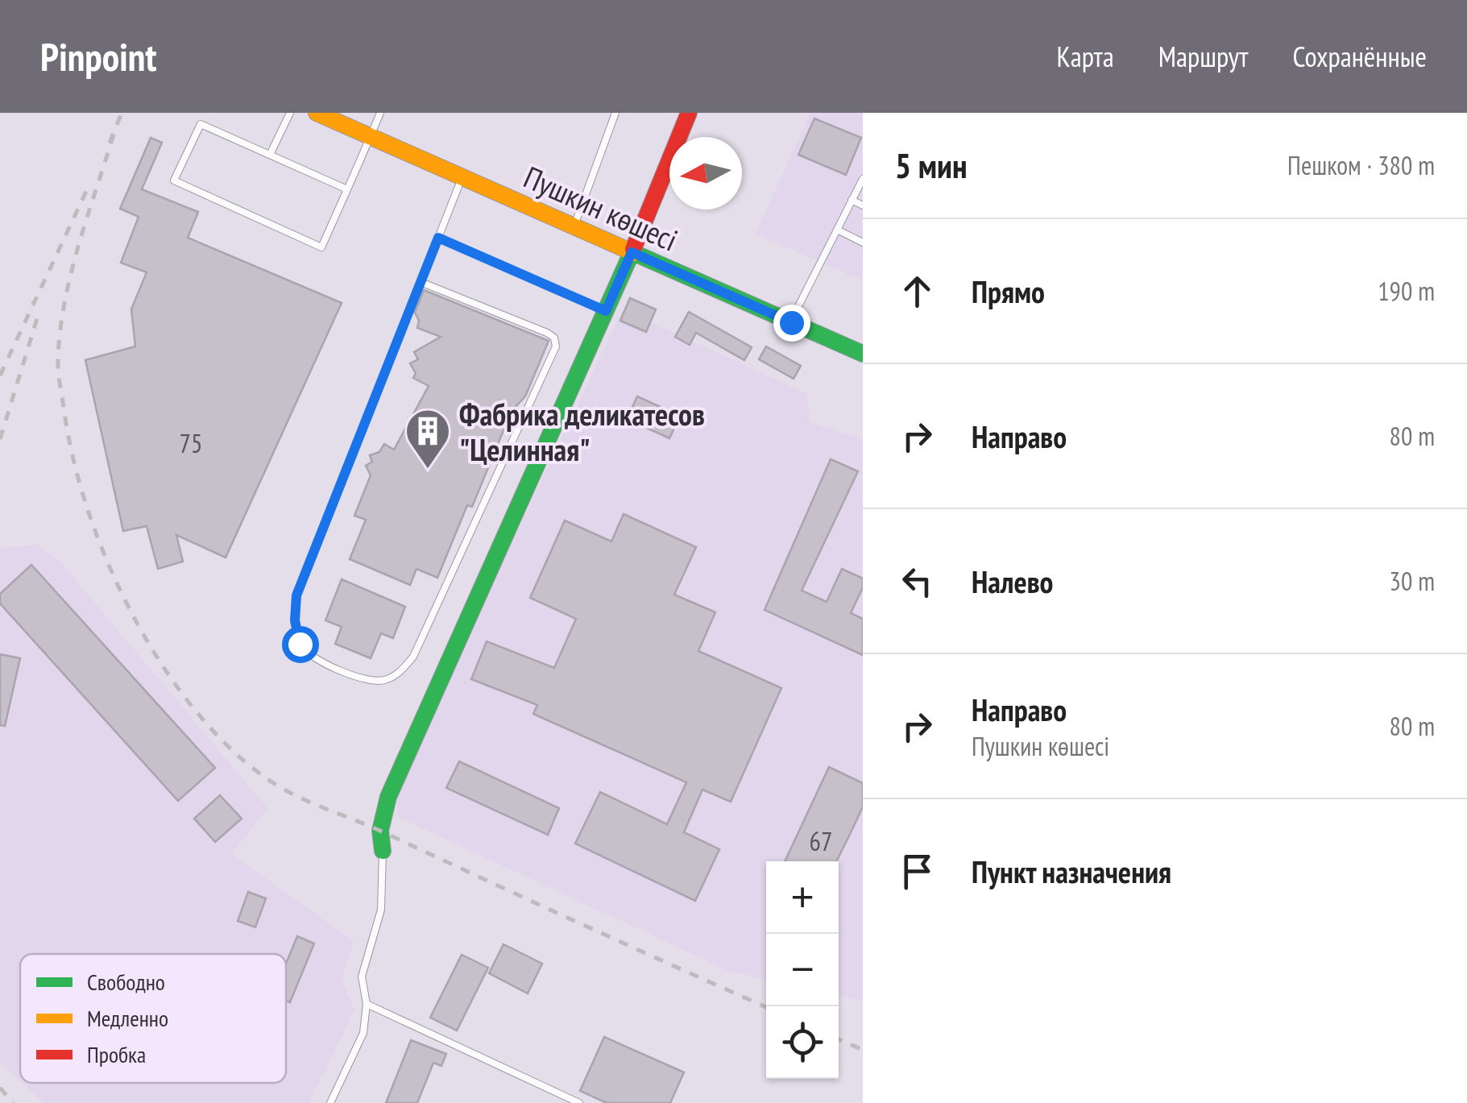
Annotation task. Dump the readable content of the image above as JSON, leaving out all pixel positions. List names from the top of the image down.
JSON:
{
  "streets": {
    "street": ["Пушкин көшесі"]
  },
  "places": {
    "building": ["Фабрика деликатесов \"Целинная\""]
  },
  "house_numbers": ["75", "67"],
  "legend": ["Свободно", "Медленно", "Пробка"],
  "north": "left",
  "page": {
    "header": "Pinpoint",
    "nav": ["Карта", "Маршрут", "Сохранённые"],
    "heading": ["5 мин", "Пешком · 380 m"],
    "list": [
      ["Прямо", "190 m"],
      ["Направо", "80 m"],
      ["Налево", "30 m"],
      ["Направо", "Пушкин көшесі", "80 m"],
      "Пункт назначения"
    ],
    "map_buttons": ["+", "−"]
  }
}
